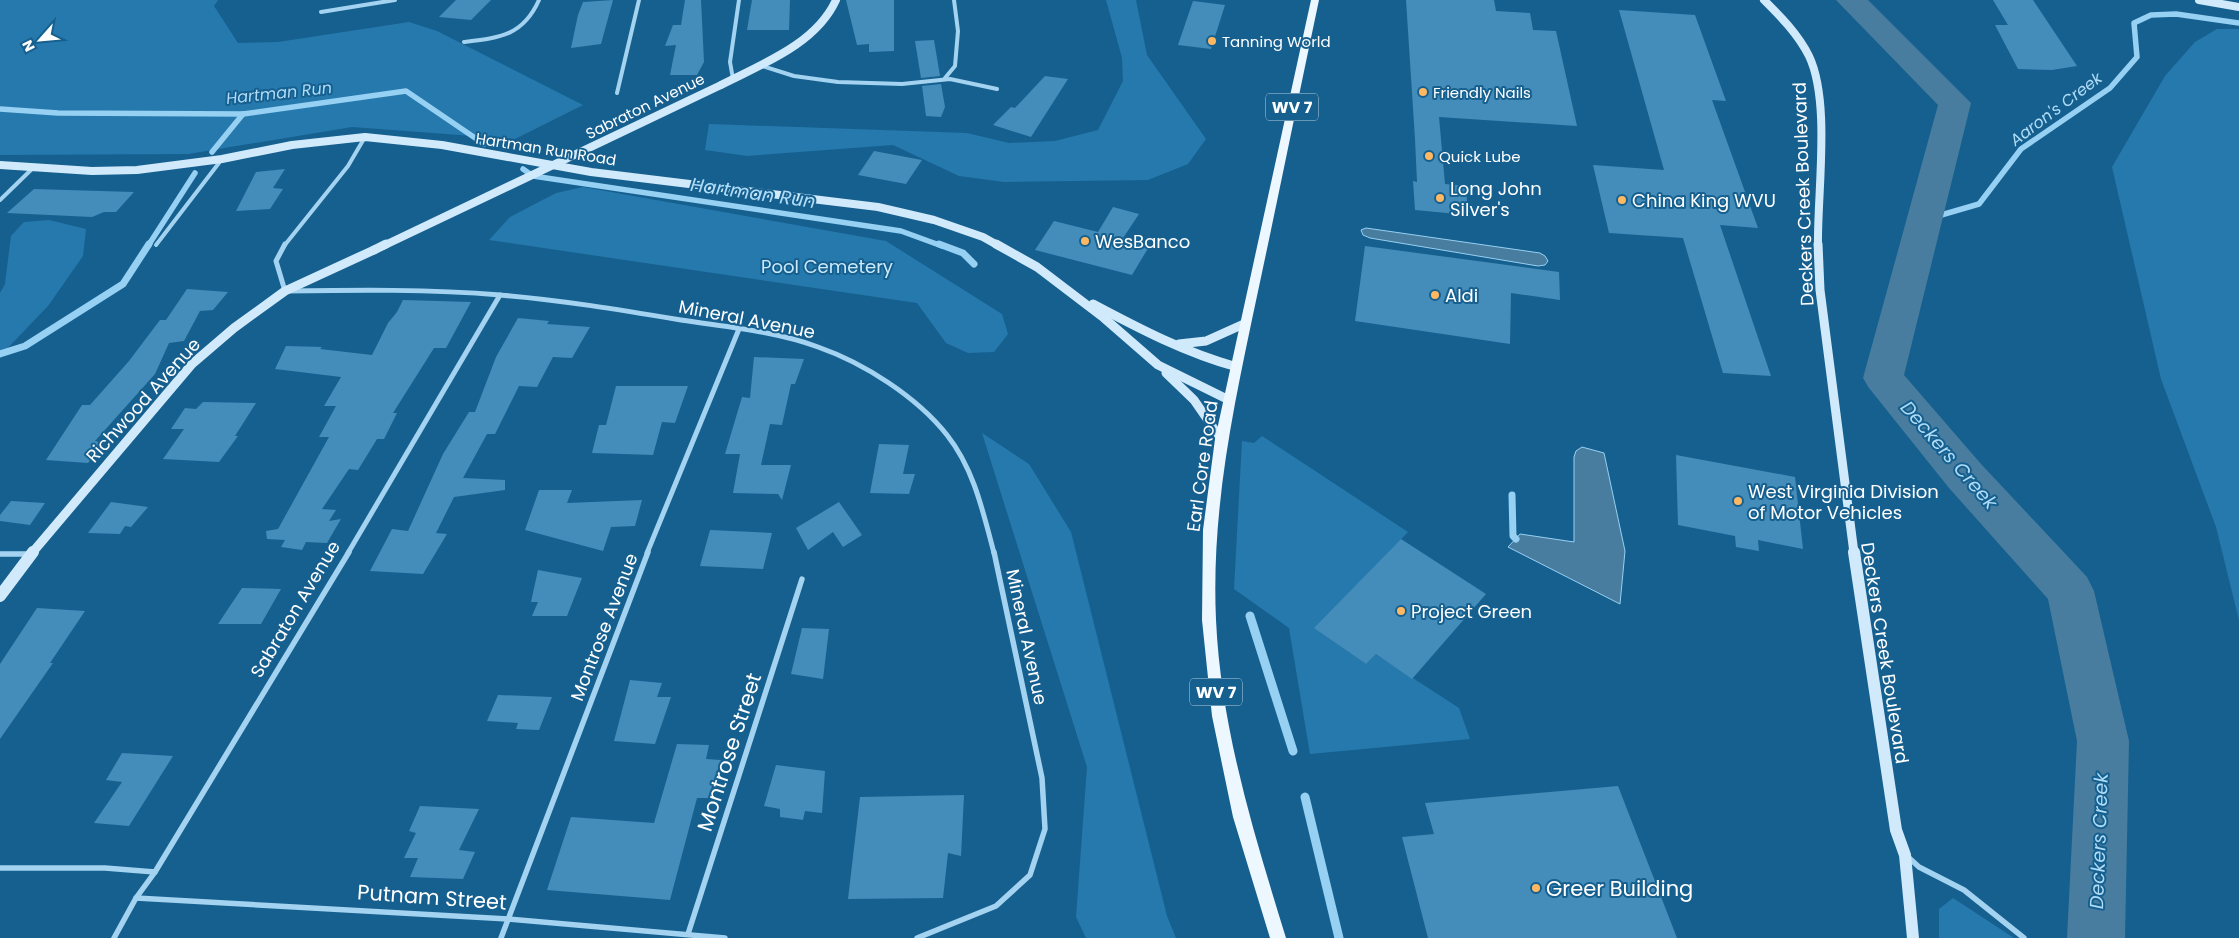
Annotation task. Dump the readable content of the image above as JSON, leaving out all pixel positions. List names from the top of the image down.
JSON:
{
  "streets": {
    "main road": ["WV 7", "Earl Core Road"],
    "street": [
      "Sabraton Avenue",
      "Hartman Run Road",
      "Deckers Creek Boulevard",
      "Mineral Avenue",
      "Richwood Avenue",
      "Montrose Avenue",
      "Montrose Street",
      "Putnam Street"
    ]
  },
  "crossings": [
    ["Sabraton Avenue", "Mineral Avenue"],
    ["Sabraton Avenue", "Richwood Avenue"],
    ["Sabraton Avenue", "Putnam Street"],
    ["Hartman Run Road", "Earl Core Road"],
    ["Mineral Avenue", "Richwood Avenue"],
    ["Mineral Avenue", "Montrose Avenue"],
    ["Montrose Avenue", "Putnam Street"],
    ["Montrose Street", "Putnam Street"]
  ],
  "water": ["Hartman Run", "Aaron's Creek", "Deckers Creek"],
  "parks": ["Pool Cemetery"],
  "places": [
    "Tanning World",
    "Friendly Nails",
    "Quick Lube",
    "Long John Silver's",
    "China King WVU",
    "WesBanco",
    "Aldi",
    "West Virginia Division of Motor Vehicles",
    "Project Green",
    "Greer Building"
  ],
  "north": "bottom left"
}
